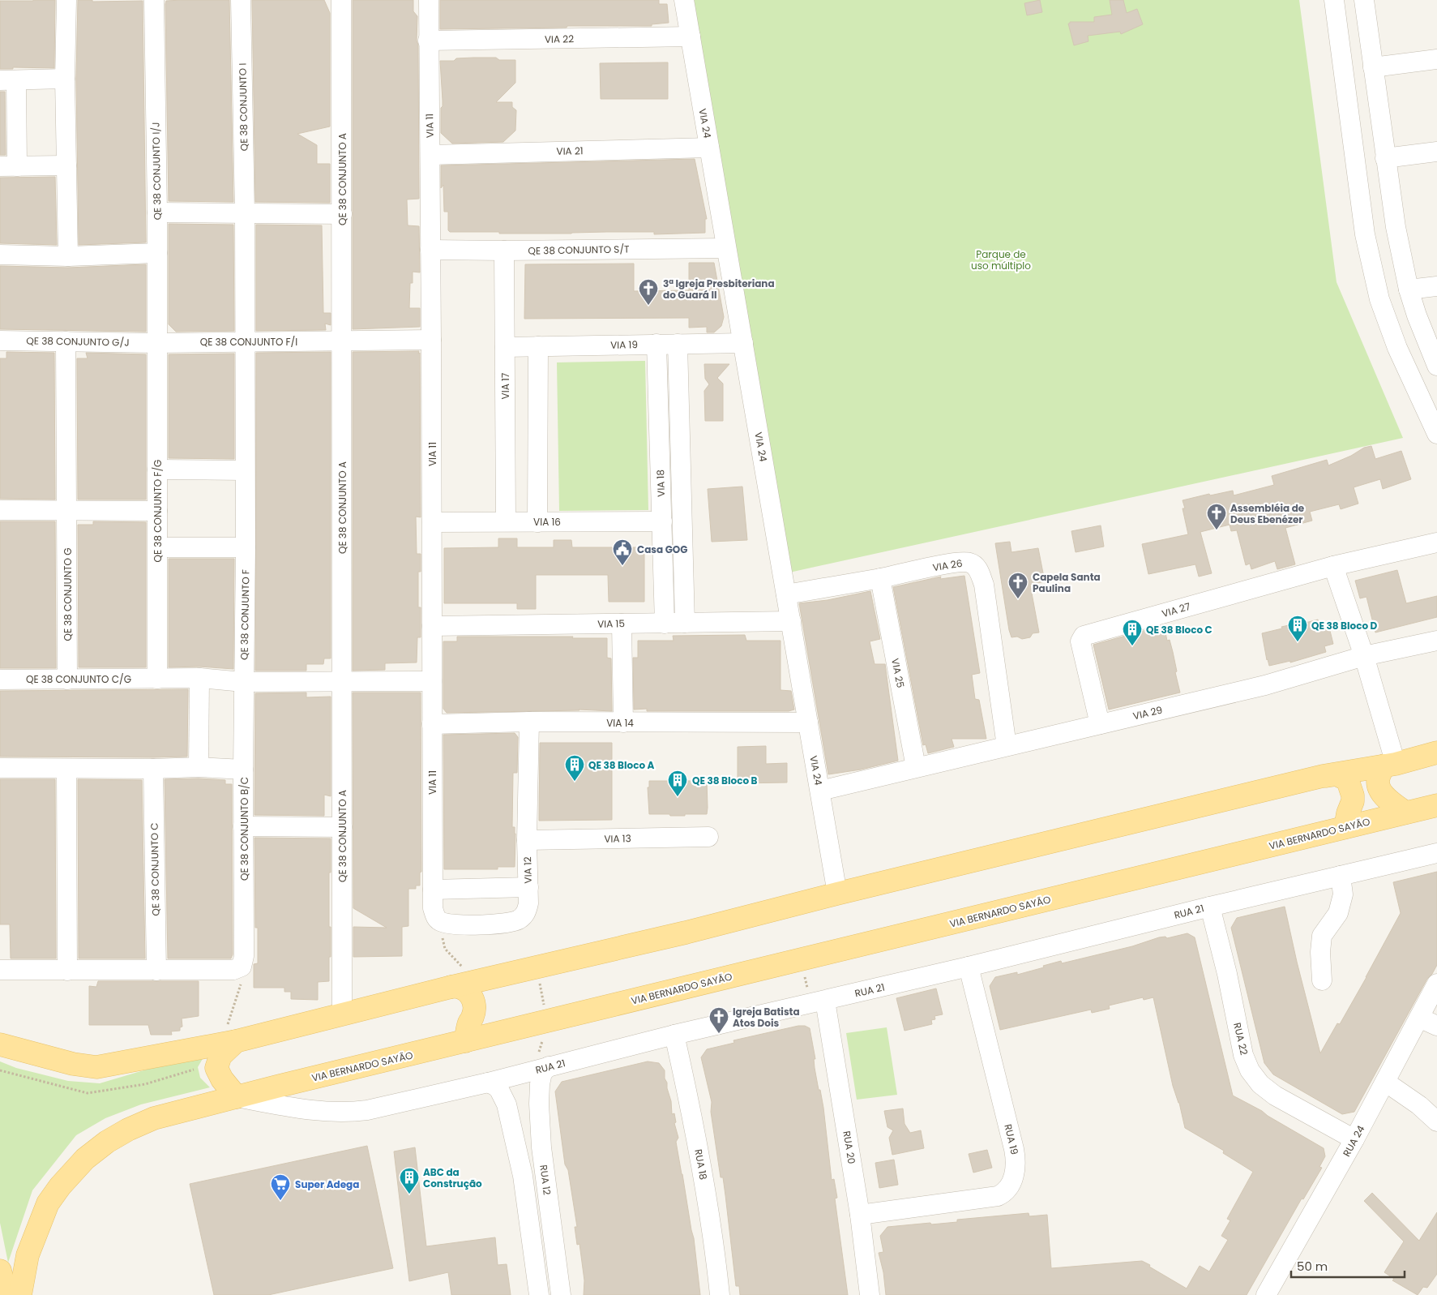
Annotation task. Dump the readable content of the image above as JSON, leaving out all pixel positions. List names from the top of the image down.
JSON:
{
  "streets": {
    "main road": ["VIA BERNARDO SAYÃO"],
    "street": [
      "VIA 22",
      "QE 38 CONJUNTO I",
      "VIA 24",
      "VIA 11",
      "VIA 21",
      "QE 38 CONJUNTO I/J",
      "QE 38 CONJUNTO A",
      "QE 38 CONJUNTO S/T",
      "QE 38 CONJUNTO G/J",
      "QE 38 CONJUNTO F/I",
      "VIA 19",
      "VIA 17",
      "VIA 18",
      "QE 38 CONJUNTO F/G",
      "VIA 16",
      "VIA 26",
      "QE 38 CONJUNTO G",
      "VIA 27",
      "QE 38 CONJUNTO F",
      "VIA 15",
      "VIA 25",
      "QE 38 CONJUNTO C/G",
      "VIA 29",
      "VIA 14",
      "QE 38 CONJUNTO B/C",
      "VIA 13",
      "QE 38 CONJUNTO C",
      "VIA 12",
      "RUA 21",
      "RUA 22",
      "RUA 19",
      "RUA 24",
      "RUA 20",
      "RUA 18",
      "RUA 12"
    ]
  },
  "crossings": [
    ["VIA 22", "VIA 24"],
    ["VIA 22", "VIA 11"],
    ["QE 38 CONJUNTO I", "QE 38 CONJUNTO F/I"],
    ["QE 38 CONJUNTO I", "QE 38 CONJUNTO F"],
    ["VIA 24", "VIA 21"],
    ["VIA 24", "QE 38 CONJUNTO S/T"],
    ["VIA 24", "VIA 19"],
    ["VIA 24", "VIA 26"],
    ["VIA 24", "VIA 15"],
    ["VIA 24", "VIA 29"],
    ["VIA 24", "VIA 14"],
    ["VIA 11", "VIA 21"],
    ["VIA 11", "QE 38 CONJUNTO S/T"],
    ["VIA 11", "QE 38 CONJUNTO F/I"],
    ["VIA 11", "VIA 16"],
    ["VIA 11", "VIA 15"],
    ["VIA 11", "QE 38 CONJUNTO C/G"],
    ["VIA 11", "VIA 14"],
    ["VIA 11", "VIA 12"],
    ["QE 38 CONJUNTO I/J", "QE 38 CONJUNTO G/J"],
    ["QE 38 CONJUNTO I/J", "QE 38 CONJUNTO F/I"],
    ["QE 38 CONJUNTO I/J", "QE 38 CONJUNTO F/G"],
    ["QE 38 CONJUNTO A", "QE 38 CONJUNTO F/I"],
    ["QE 38 CONJUNTO A", "QE 38 CONJUNTO C/G"],
    ["QE 38 CONJUNTO S/T", "VIA 17"],
    ["QE 38 CONJUNTO G/J", "QE 38 CONJUNTO F/I"],
    ["QE 38 CONJUNTO G/J", "QE 38 CONJUNTO F/G"],
    ["QE 38 CONJUNTO G/J", "QE 38 CONJUNTO G"],
    ["QE 38 CONJUNTO F/I", "QE 38 CONJUNTO F/G"],
    ["QE 38 CONJUNTO F/I", "QE 38 CONJUNTO F"],
    ["VIA 19", "VIA 17"],
    ["VIA 19", "VIA 18"],
    ["VIA 17", "VIA 16"],
    ["VIA 18", "VIA 16"],
    ["VIA 18", "VIA 15"],
    ["QE 38 CONJUNTO F/G", "QE 38 CONJUNTO C/G"],
    ["VIA 26", "VIA 25"],
    ["VIA 26", "VIA 29"],
    ["QE 38 CONJUNTO G", "QE 38 CONJUNTO C/G"],
    ["VIA 27", "VIA 29"],
    ["QE 38 CONJUNTO F", "QE 38 CONJUNTO C/G"],
    ["QE 38 CONJUNTO F", "QE 38 CONJUNTO B/C"],
    ["VIA 25", "VIA 29"],
    ["QE 38 CONJUNTO C/G", "QE 38 CONJUNTO B/C"],
    ["VIA 14", "VIA 12"],
    ["VIA BERNARDO SAYÃO", "RUA 21"],
    ["VIA 13", "VIA 12"],
    ["RUA 21", "RUA 22"],
    ["RUA 21", "RUA 19"],
    ["RUA 21", "RUA 20"],
    ["RUA 21", "RUA 18"],
    ["RUA 21", "RUA 12"],
    ["RUA 22", "RUA 24"],
    ["RUA 19", "RUA 20"]
  ],
  "parks": ["Parque de uso múltiplo"],
  "places": {
    "church": [
      "3ª Igreja Presbiteriana do Guará II",
      "Assembléia de Deus Ebenézer",
      "Capela Santa Paulina",
      "Igreja Batista Atos Dois"
    ],
    "public building": ["Casa GOG"],
    "building": [
      "QE 38 Bloco D",
      "QE 38 Bloco C",
      "QE 38 Bloco A",
      "QE 38 Bloco B",
      "ABC da Construção"
    ],
    "supermarket": ["Super Adega"]
  },
  "scale_bar": "50 m"
}
